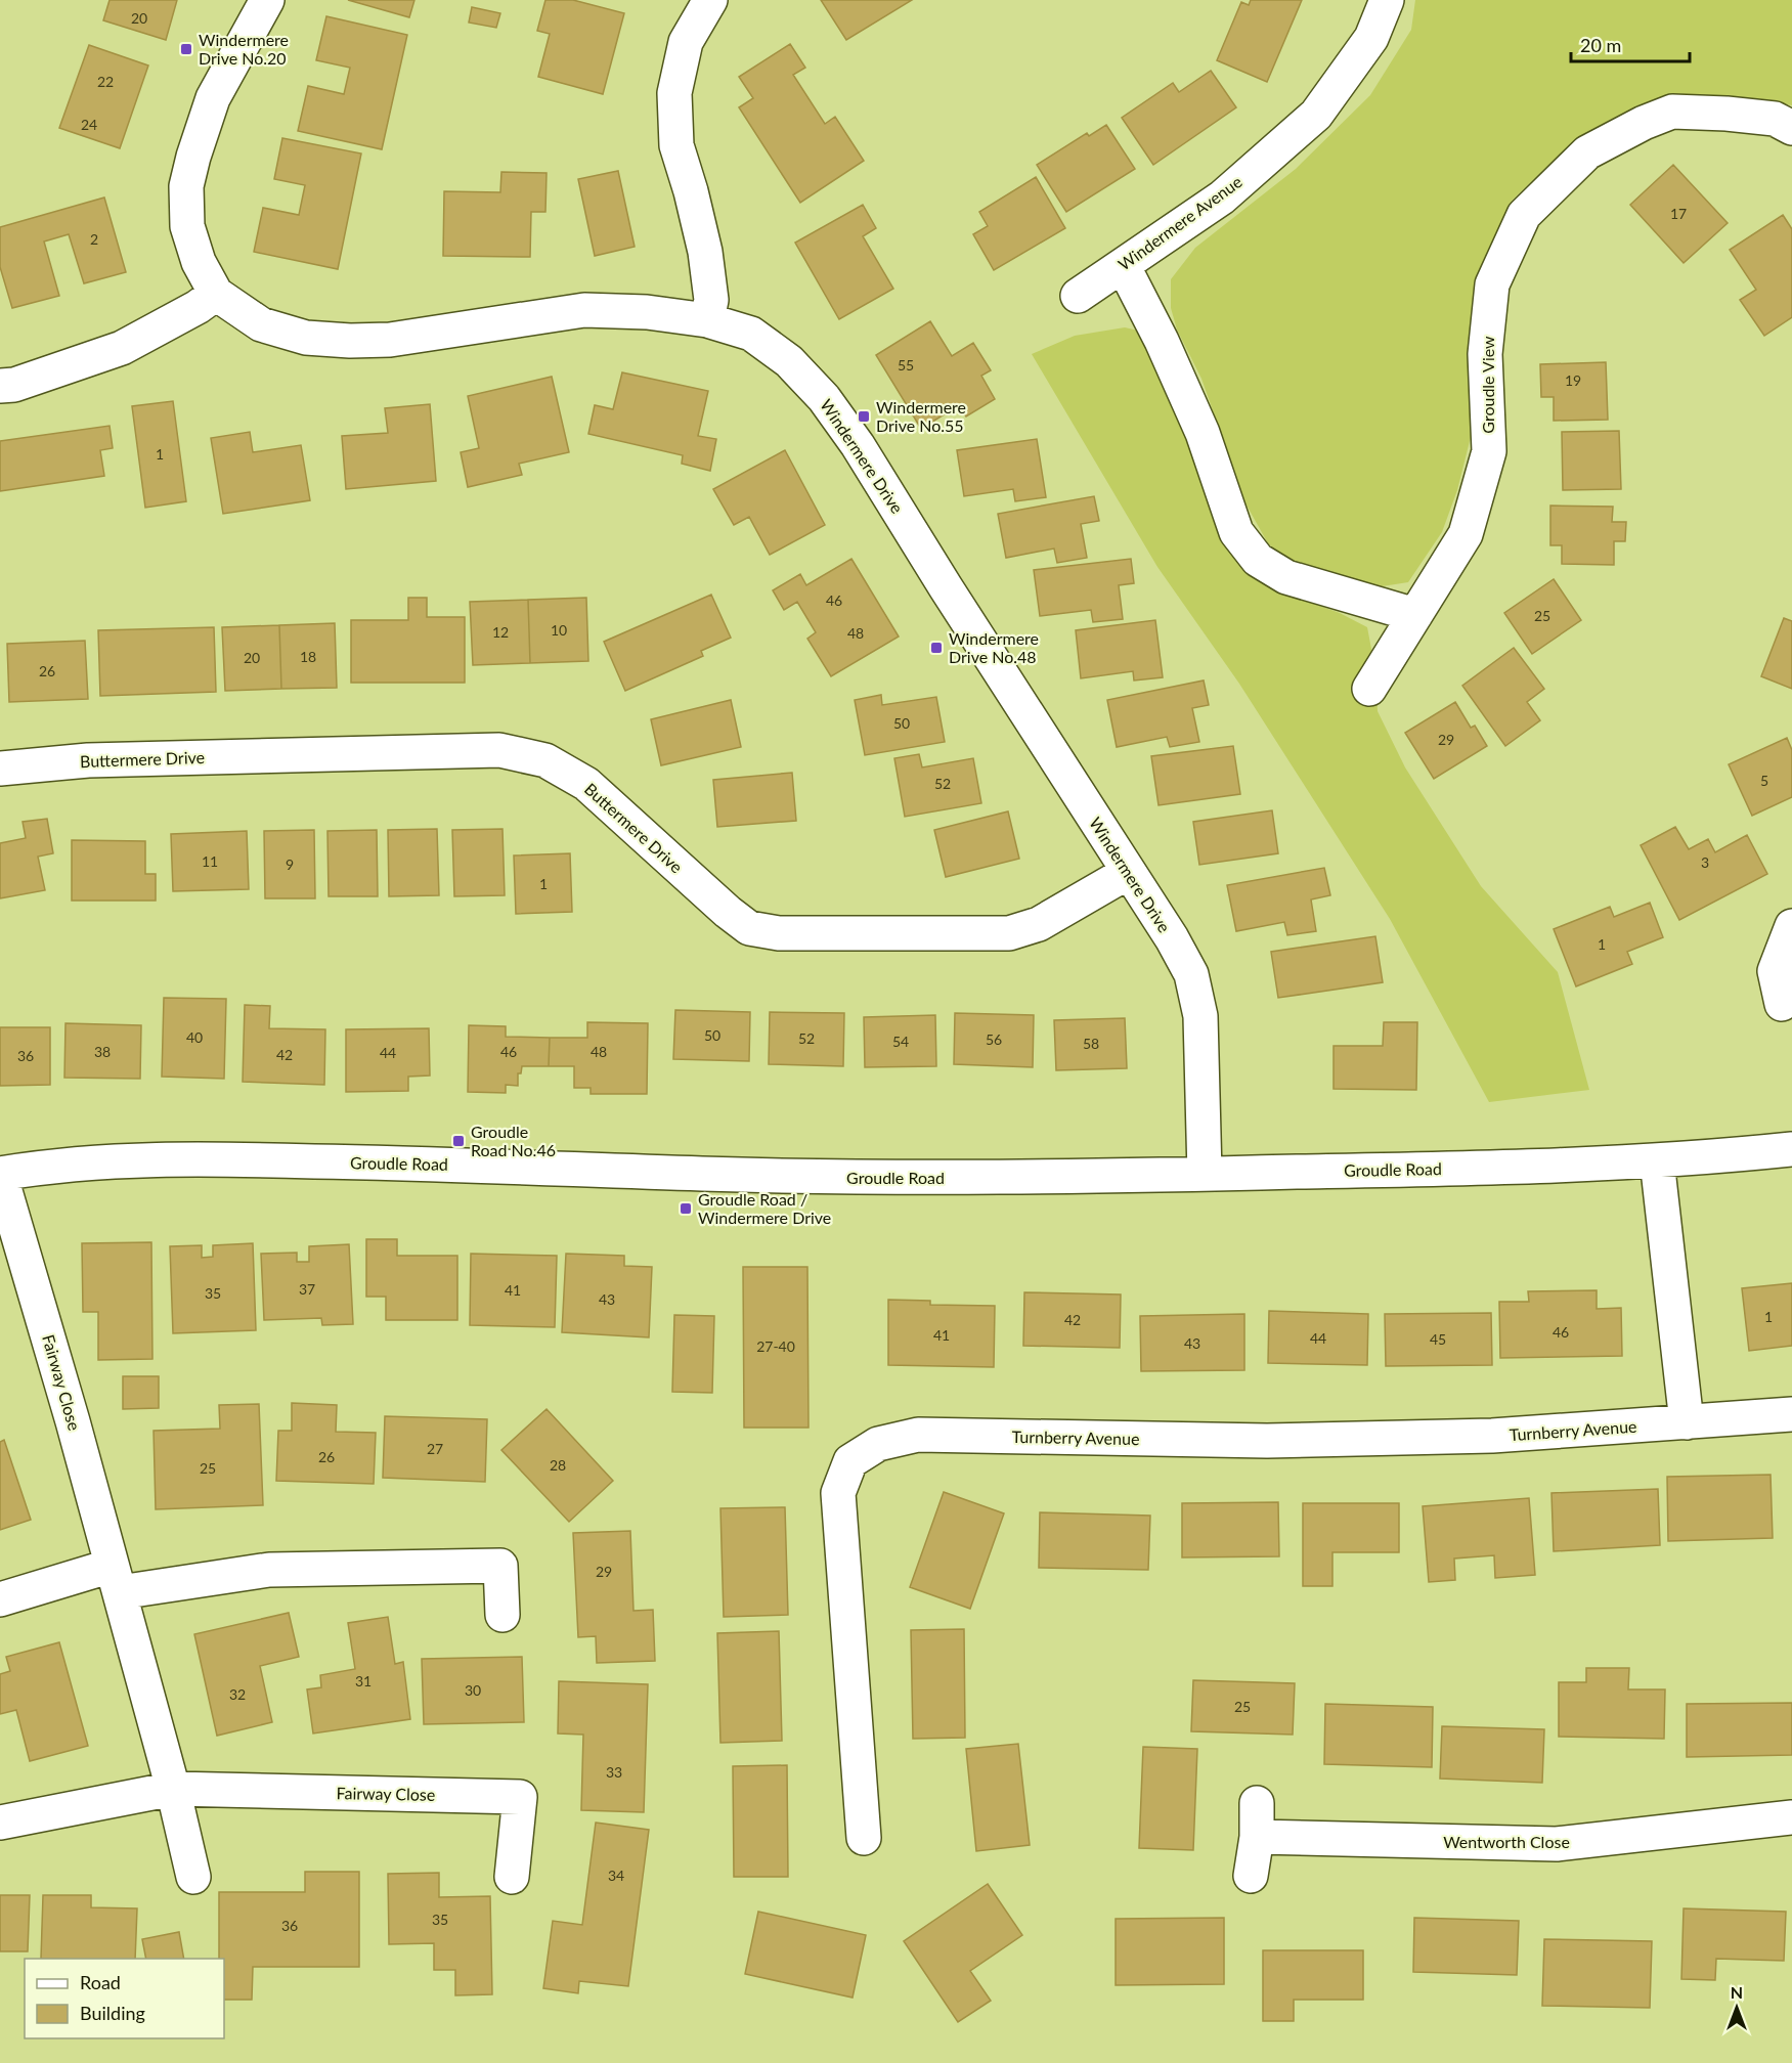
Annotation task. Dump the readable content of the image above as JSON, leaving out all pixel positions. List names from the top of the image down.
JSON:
{
  "streets": {
    "street": [
      "Windermere Avenue",
      "Groudle View",
      "Windermere Drive",
      "Buttermere Drive",
      "Groudle Road",
      "Fairway Close",
      "Turnberry Avenue",
      "Wentworth Close"
    ]
  },
  "crossings": [
    ["Windermere Drive", "Buttermere Drive"],
    ["Windermere Drive", "Groudle Road"],
    ["Groudle Road", "Fairway Close"]
  ],
  "places": {
    "transit": [
      "Windermere Drive No.20",
      "Windermere Drive No.55",
      "Windermere Drive No.48",
      "Groudle Road No.46",
      "Groudle Road / Windermere Drive"
    ]
  },
  "house_numbers": [
    "20",
    "22",
    "24",
    "17",
    "2",
    "55",
    "19",
    "1",
    "46",
    "25",
    "10",
    "12",
    "48",
    "18",
    "20",
    "26",
    "50",
    "29",
    "5",
    "52",
    "11",
    "3",
    "9",
    "1",
    "1",
    "50",
    "40",
    "52",
    "56",
    "54",
    "58",
    "38",
    "46",
    "48",
    "44",
    "42",
    "36",
    "37",
    "41",
    "35",
    "43",
    "1",
    "42",
    "46",
    "41",
    "44",
    "45",
    "43",
    "27-40",
    "27",
    "26",
    "28",
    "25",
    "29",
    "31",
    "30",
    "32",
    "25",
    "33",
    "34",
    "35",
    "36"
  ],
  "legend": ["Road", "Building"],
  "scale_bar": "20 m",
  "north": "top"
}
